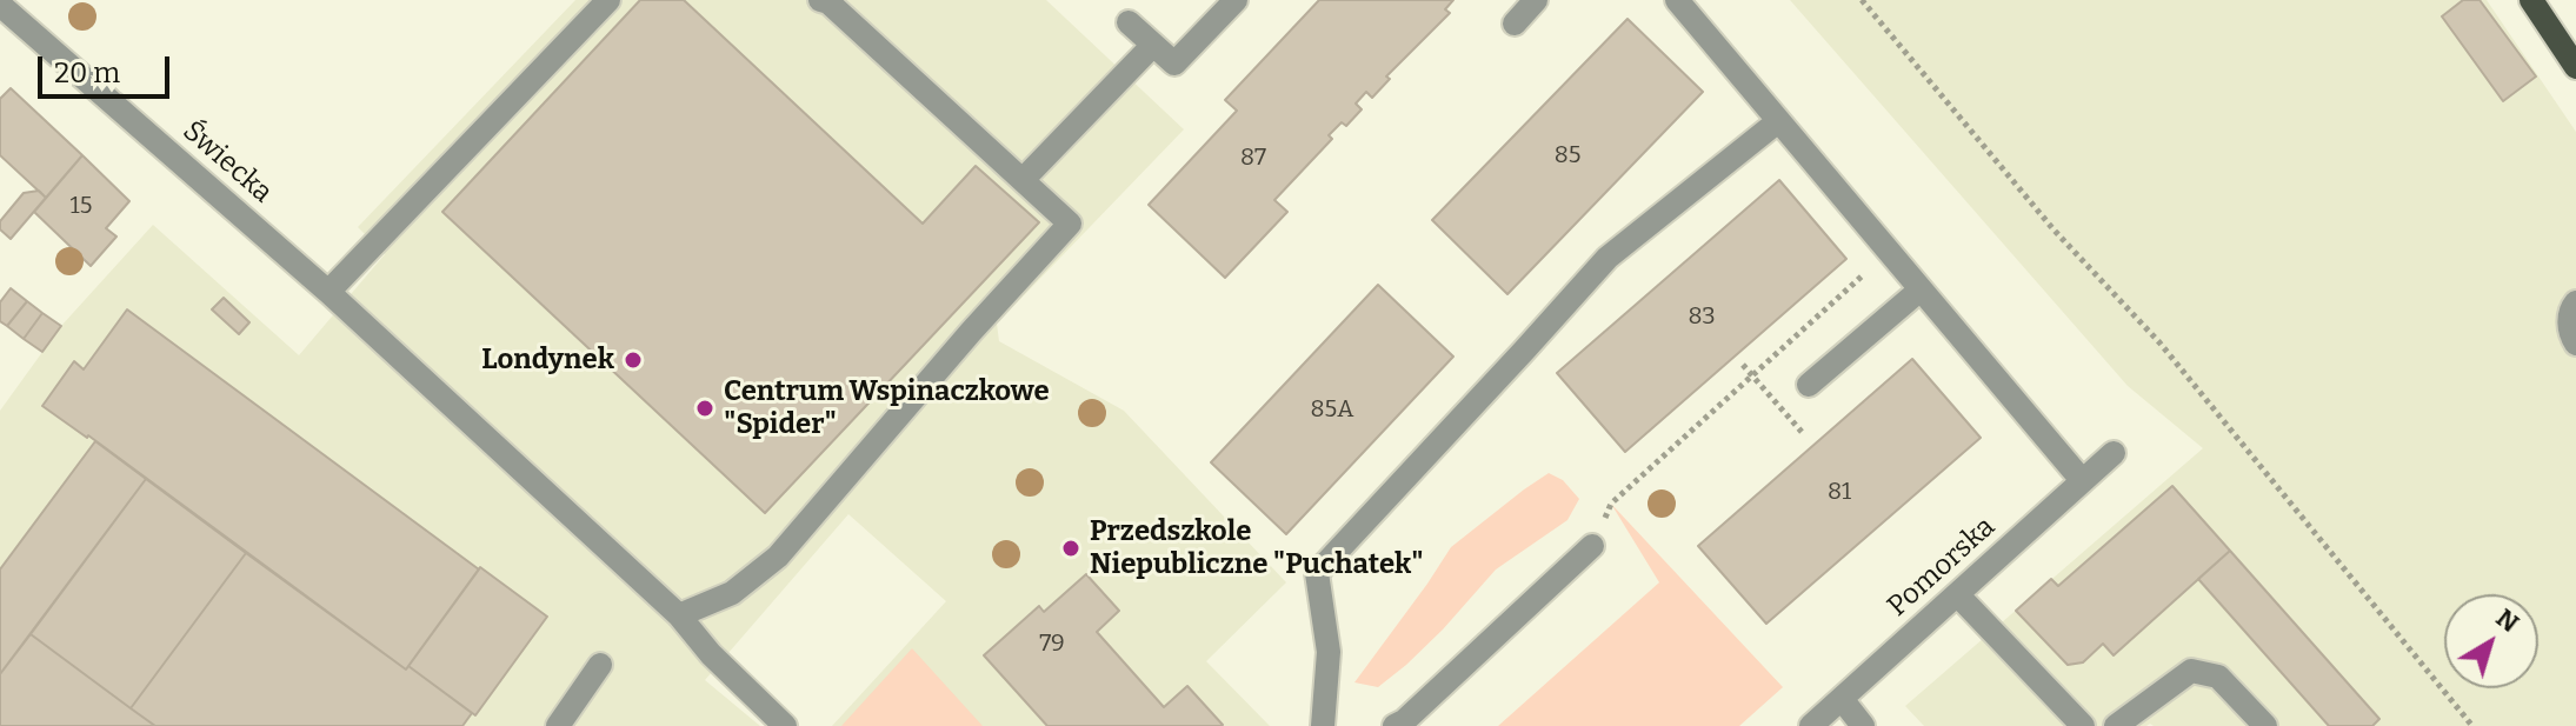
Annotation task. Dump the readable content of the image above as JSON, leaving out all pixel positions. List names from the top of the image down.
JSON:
{
  "streets": {
    "street": ["Świecka", "Pomorska"]
  },
  "places": ["Londynek", "Centrum Wspinaczkowe \"Spider\"", "Przedszkole Niepubliczne \"Puchatek\""],
  "house_numbers": [
    "85",
    "87",
    "15",
    "83",
    "85A",
    "81",
    "79"
  ],
  "scale_bar": "20 m",
  "north": "top right"
}
